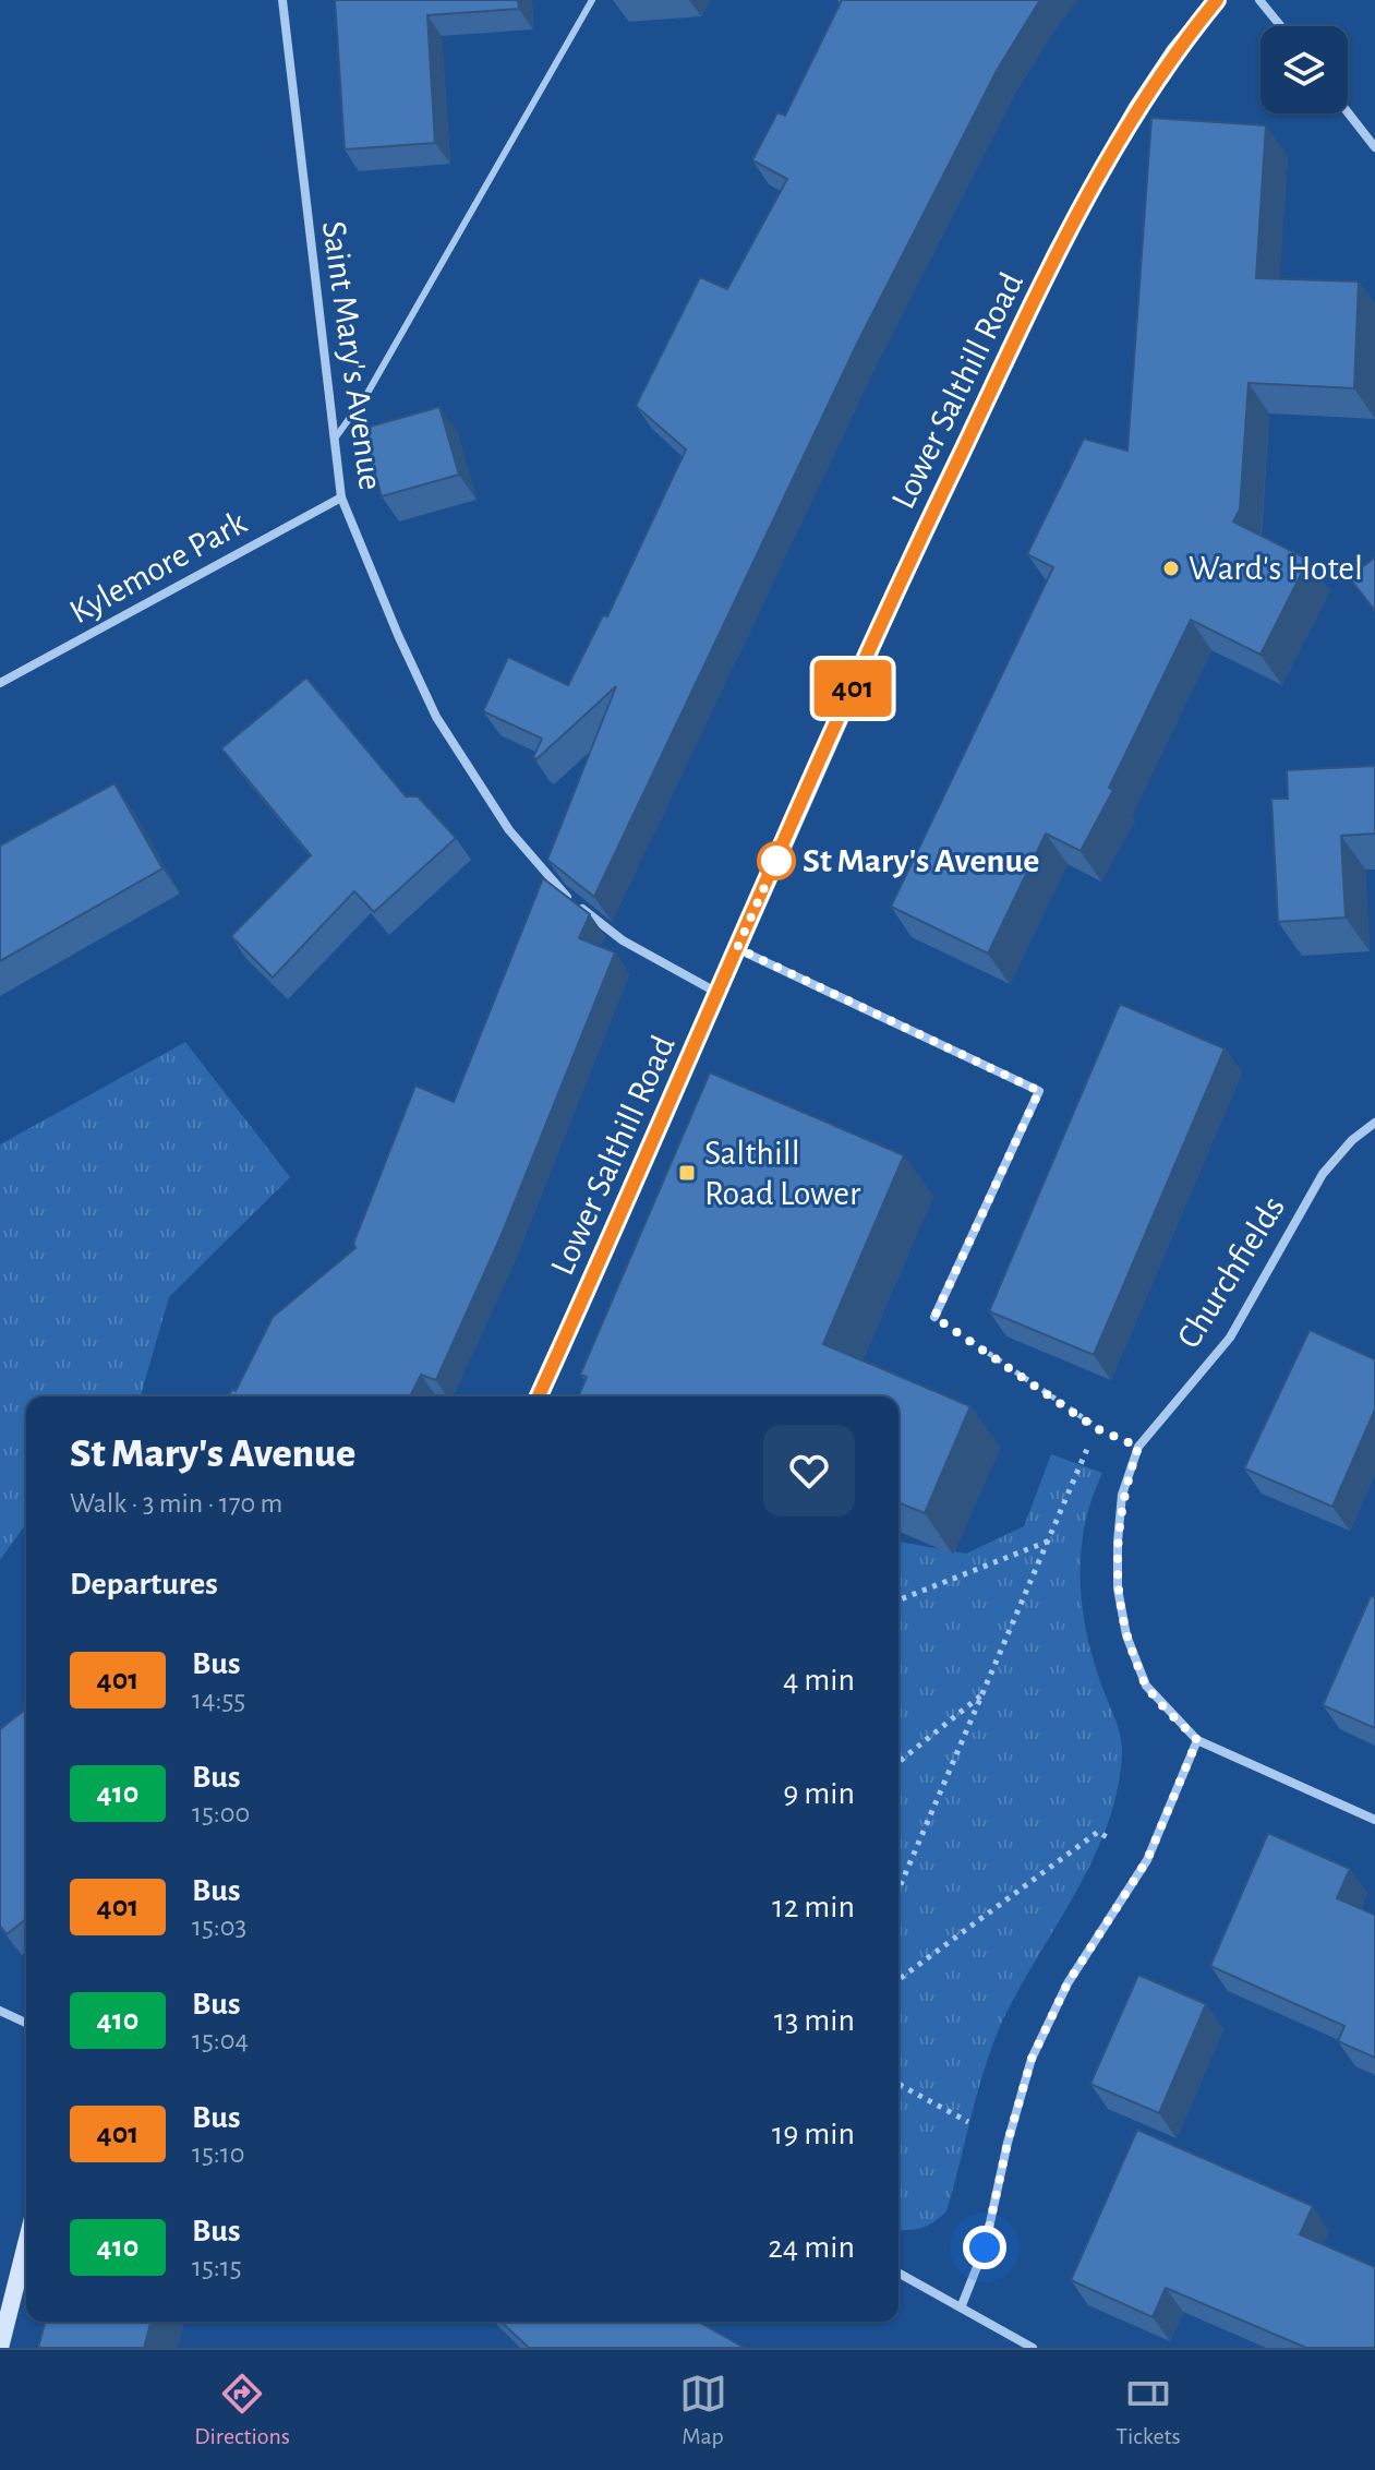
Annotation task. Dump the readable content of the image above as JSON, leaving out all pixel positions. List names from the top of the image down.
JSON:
{
  "streets": {
    "main road": ["Lower Salthill Road"],
    "street": ["Saint Mary's Avenue", "Kylemore Park", "Churchfields"]
  },
  "crossings": [
    ["Saint Mary's Avenue", "Lower Salthill Road"],
    ["Saint Mary's Avenue", "Kylemore Park"]
  ],
  "places": {
    "other": ["Ward's Hotel", "St Mary's Avenue"],
    "transit": ["Salthill Road Lower"]
  },
  "lines": ["bus line 401"],
  "page": {
    "on_map": "401",
    "heading": [
      ["St Mary's Avenue", "Walk · 3 min · 170 m"],
      "Departures"
    ],
    "list": [
      {
        "mark": "401",
        "name": "Bus",
        "note": "14:55",
        "value": "4 min"
      },
      {
        "mark": "410",
        "name": "Bus",
        "note": "15:00",
        "value": "9 min"
      },
      {
        "mark": "401",
        "name": "Bus",
        "note": "15:03",
        "value": "12 min"
      },
      {
        "mark": "410",
        "name": "Bus",
        "note": "15:04",
        "value": "13 min"
      },
      {
        "mark": "401",
        "name": "Bus",
        "note": "15:10",
        "value": "19 min"
      },
      {
        "mark": "410",
        "name": "Bus",
        "note": "15:15",
        "value": "24 min"
      }
    ],
    "tabs": ["Directions", "Map", "Tickets"]
  }
}
